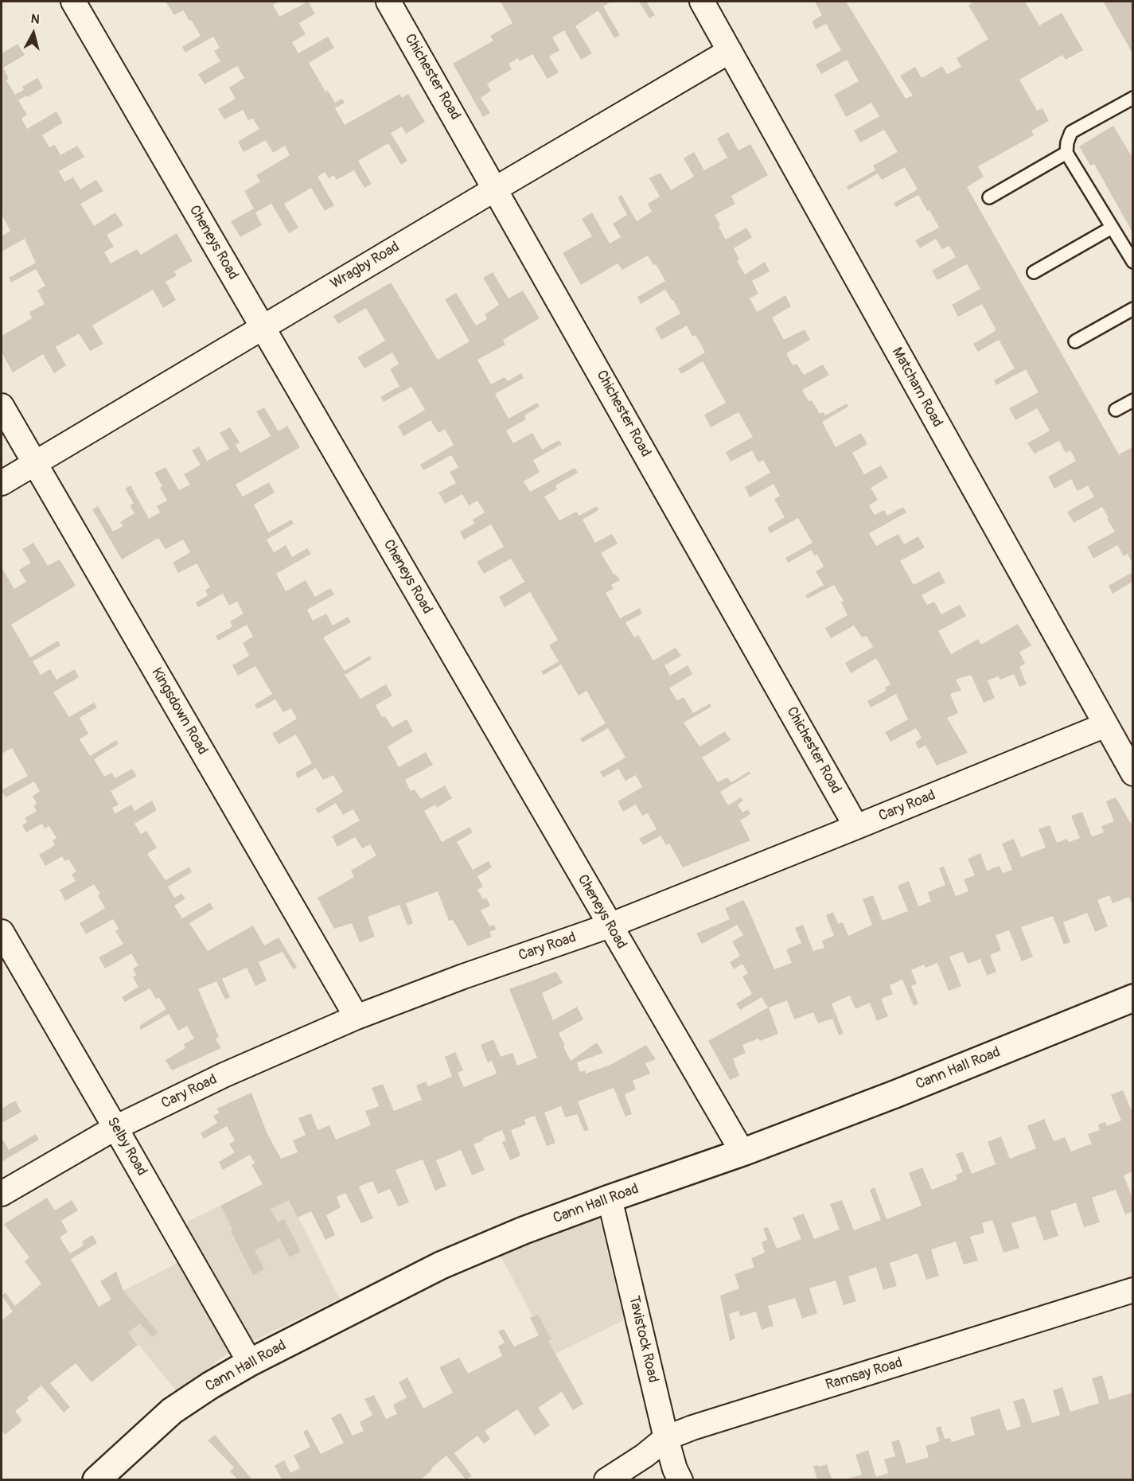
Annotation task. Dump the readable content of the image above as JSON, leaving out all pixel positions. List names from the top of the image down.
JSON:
{
  "streets": {
    "street": [
      "Chichester Road",
      "Cheneys Road",
      "Wragby Road",
      "Matcham Road",
      "Kingsdown Road",
      "Cary Road",
      "Cann Hall Road",
      "Selby Road",
      "Tavistock Road",
      "Ramsay Road"
    ]
  },
  "crossings": [
    ["Chichester Road", "Wragby Road"],
    ["Chichester Road", "Cary Road"],
    ["Cheneys Road", "Wragby Road"],
    ["Cheneys Road", "Cary Road"],
    ["Cheneys Road", "Cann Hall Road"],
    ["Wragby Road", "Matcham Road"],
    ["Wragby Road", "Kingsdown Road"],
    ["Matcham Road", "Cary Road"],
    ["Kingsdown Road", "Cary Road"],
    ["Cary Road", "Selby Road"],
    ["Cann Hall Road", "Selby Road"],
    ["Cann Hall Road", "Tavistock Road"],
    ["Tavistock Road", "Ramsay Road"]
  ],
  "north": "top"
}
